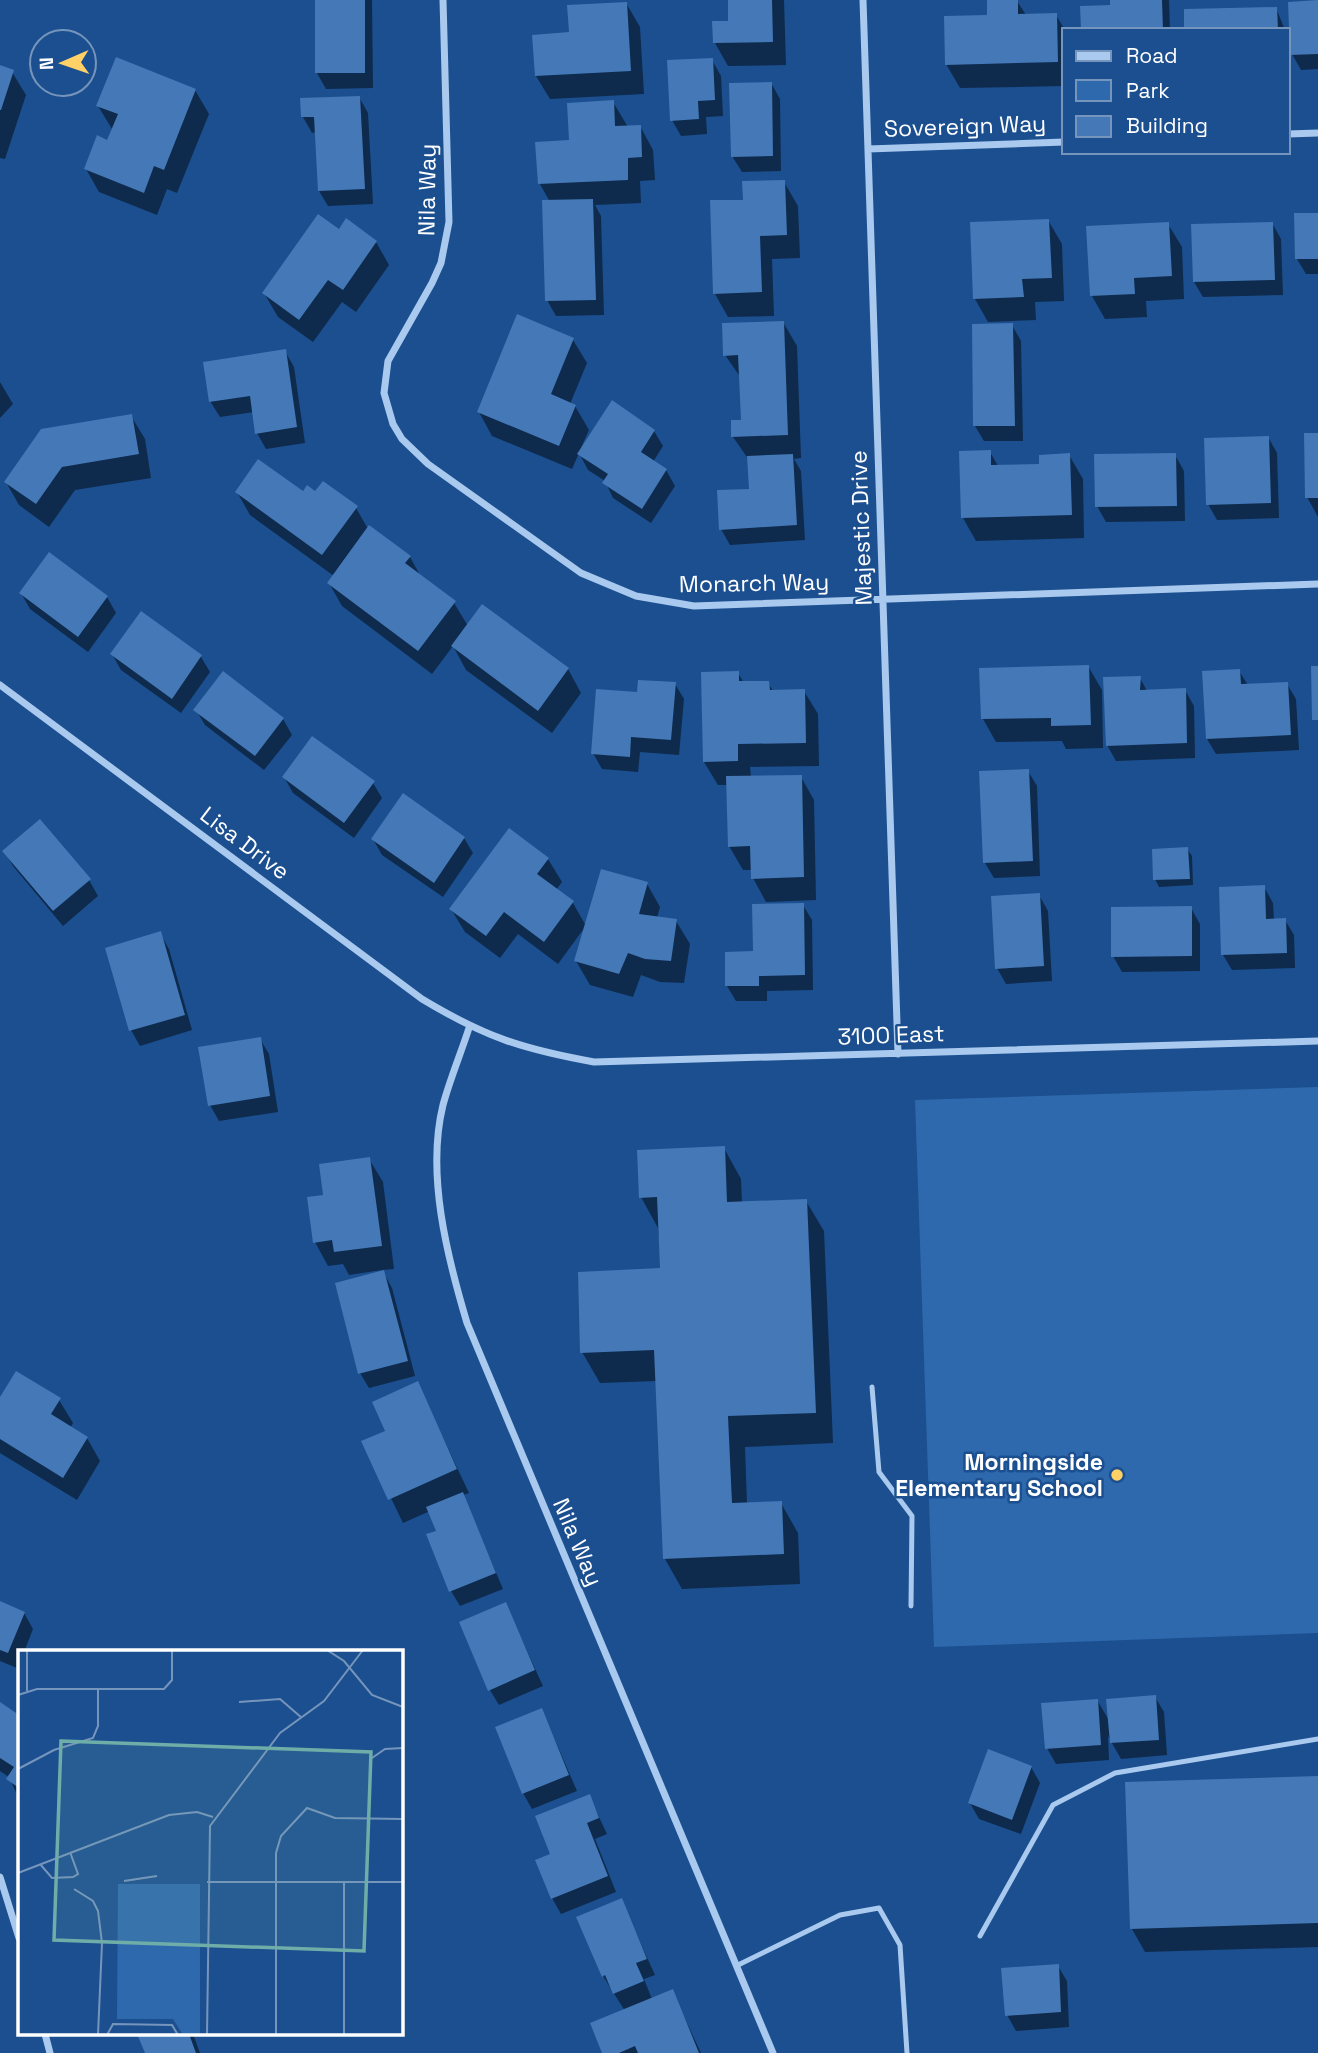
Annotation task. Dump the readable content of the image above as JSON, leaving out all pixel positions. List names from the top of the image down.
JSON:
{
  "streets": {
    "street": [
      "Sovereign Way",
      "Nila Way",
      "Majestic Drive",
      "Monarch Way",
      "Lisa Drive",
      "3100 East"
    ]
  },
  "crossings": [
    ["Sovereign Way", "Majestic Drive"],
    ["Nila Way", "Monarch Way"],
    ["Nila Way", "Lisa Drive"],
    ["Nila Way", "3100 East"],
    ["Majestic Drive", "Monarch Way"],
    ["Majestic Drive", "3100 East"],
    ["Lisa Drive", "3100 East"]
  ],
  "places": ["Morningside Elementary School"],
  "legend": ["Road", "Park", "Building"],
  "north": "left"
}
